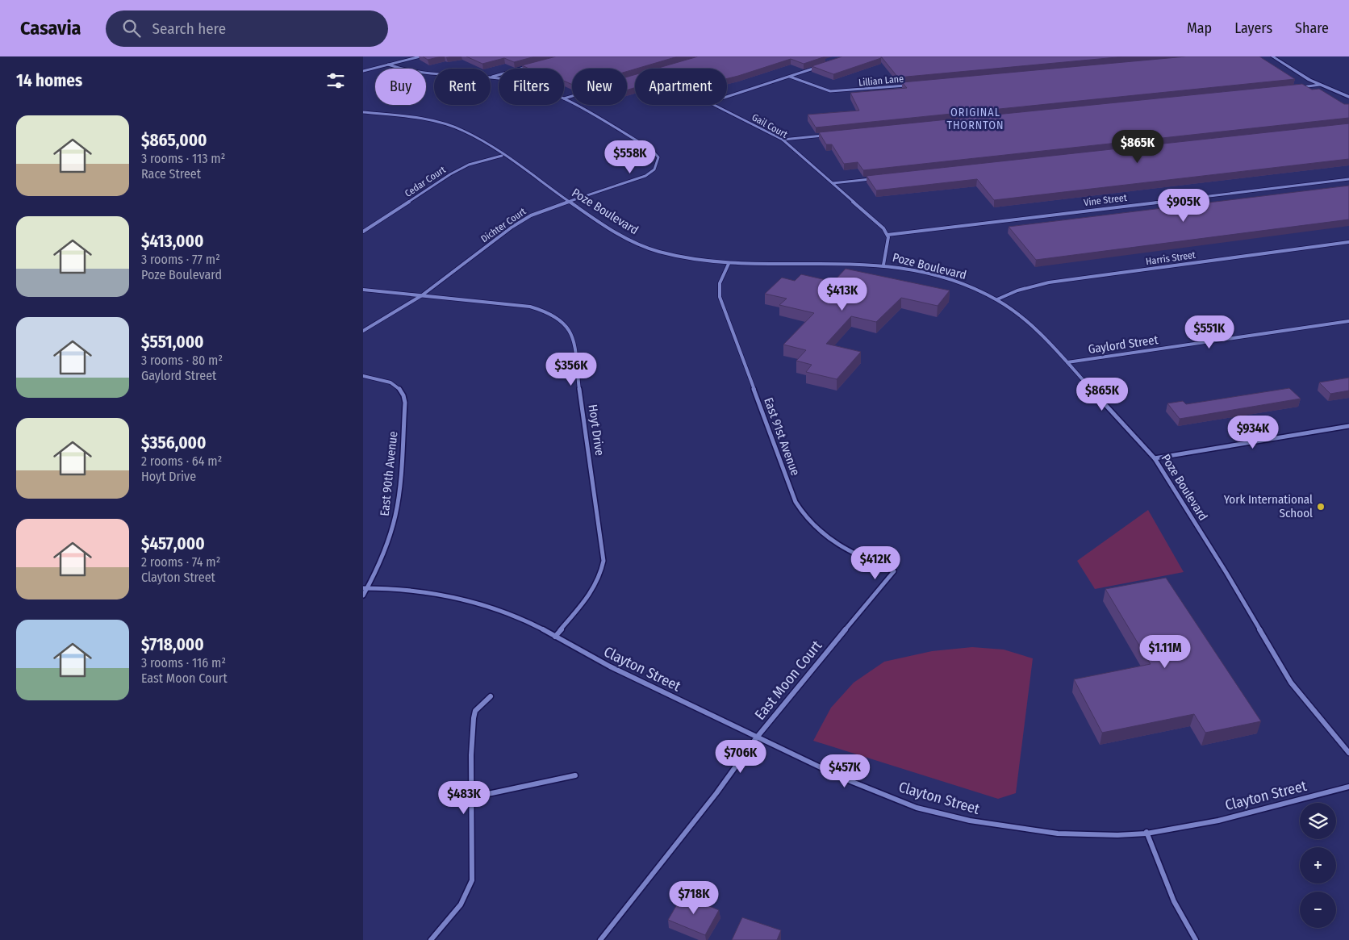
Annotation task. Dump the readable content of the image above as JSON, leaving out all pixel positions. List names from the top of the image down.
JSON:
{
  "streets": {
    "street": [
      "Lillian Lane",
      "Gail Court",
      "Cedar Court",
      "Vine Street",
      "Poze Boulevard",
      "Dichter Court",
      "Harris Street",
      "Gaylord Street",
      "Hoyt Drive",
      "East 91st Avenue",
      "East 90th Avenue",
      "Clayton Street",
      "East Moon Court"
    ]
  },
  "crossings": [
    ["Lillian Lane", "Gail Court"],
    ["Gail Court", "Vine Street"],
    ["Cedar Court", "Poze Boulevard"],
    ["Poze Boulevard", "Dichter Court"],
    ["Poze Boulevard", "Harris Street"],
    ["Poze Boulevard", "Gaylord Street"],
    ["Poze Boulevard", "East 91st Avenue"],
    ["Dichter Court", "Hoyt Drive"],
    ["Hoyt Drive", "Clayton Street"],
    ["East 91st Avenue", "East Moon Court"],
    ["East 90th Avenue", "Clayton Street"],
    ["Clayton Street", "East Moon Court"]
  ],
  "districts": ["ORIGINAL THORNTON"],
  "places": ["York International School"],
  "page": {
    "header": "Casavia",
    "search": "Search here",
    "nav": ["Map", "Layers", "Share"],
    "heading": "14 homes",
    "chip": [
      "Buy",
      "Rent",
      "Filters",
      "New",
      "Apartment"
    ],
    "list": [
      {
        "name": "$865,000",
        "note": "3 rooms · 113 m² · Race Street"
      },
      {
        "name": "$413,000",
        "note": "3 rooms · 77 m² · Poze Boulevard"
      },
      {
        "name": "$551,000",
        "note": "3 rooms · 80 m² · Gaylord Street"
      },
      {
        "name": "$356,000",
        "note": "2 rooms · 64 m² · Hoyt Drive"
      },
      {
        "name": "$457,000",
        "note": "2 rooms · 74 m² · Clayton Street"
      },
      {
        "name": "$718,000",
        "note": "3 rooms · 116 m² · East Moon Court"
      }
    ],
    "price": [
      "$865K",
      "$558K",
      "$905K",
      "$413K",
      "$551K",
      "$356K",
      "$865K",
      "$934K",
      "$412K",
      "$1.11M",
      "$706K",
      "$457K",
      "$483K",
      "$718K"
    ],
    "map_buttons": ["+", "−"]
  }
}
